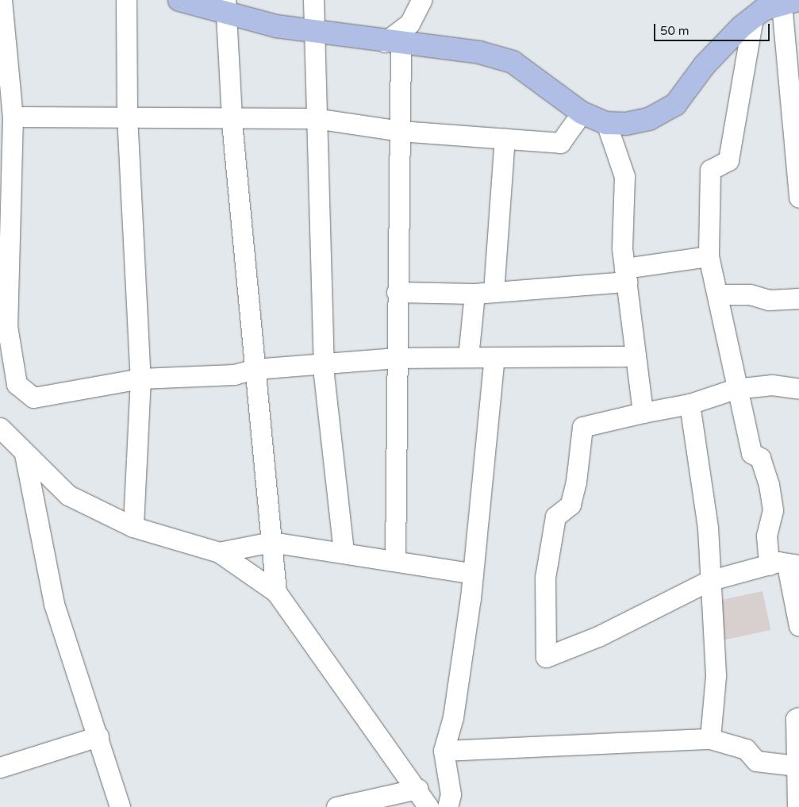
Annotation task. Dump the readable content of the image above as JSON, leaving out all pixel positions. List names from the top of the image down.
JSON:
{
  "scale_bar": "50 m"
}
